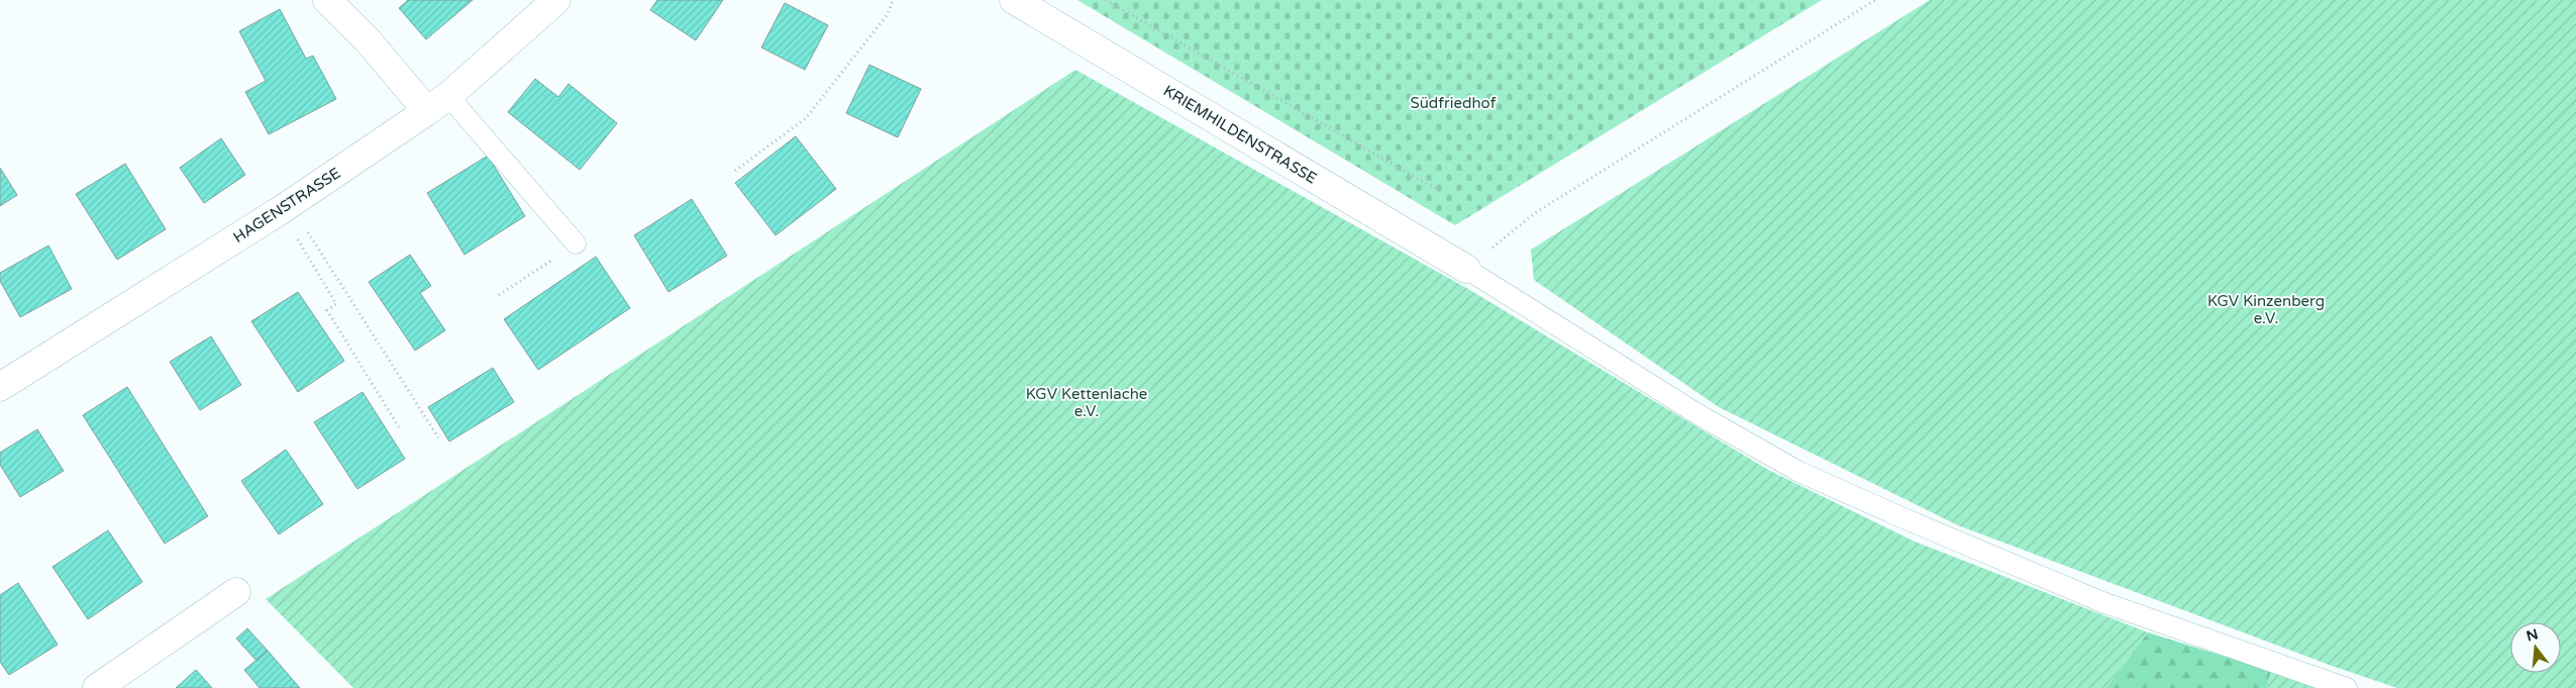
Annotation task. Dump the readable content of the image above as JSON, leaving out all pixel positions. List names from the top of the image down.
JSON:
{
  "streets": {
    "street": ["KRIEMHILDENSTRASSE", "HAGENSTRASSE"]
  },
  "parks": ["Südfriedhof", "KGV Kinzenberg e.V.", "KGV Kettenlache e.V."],
  "north": "top"
}
